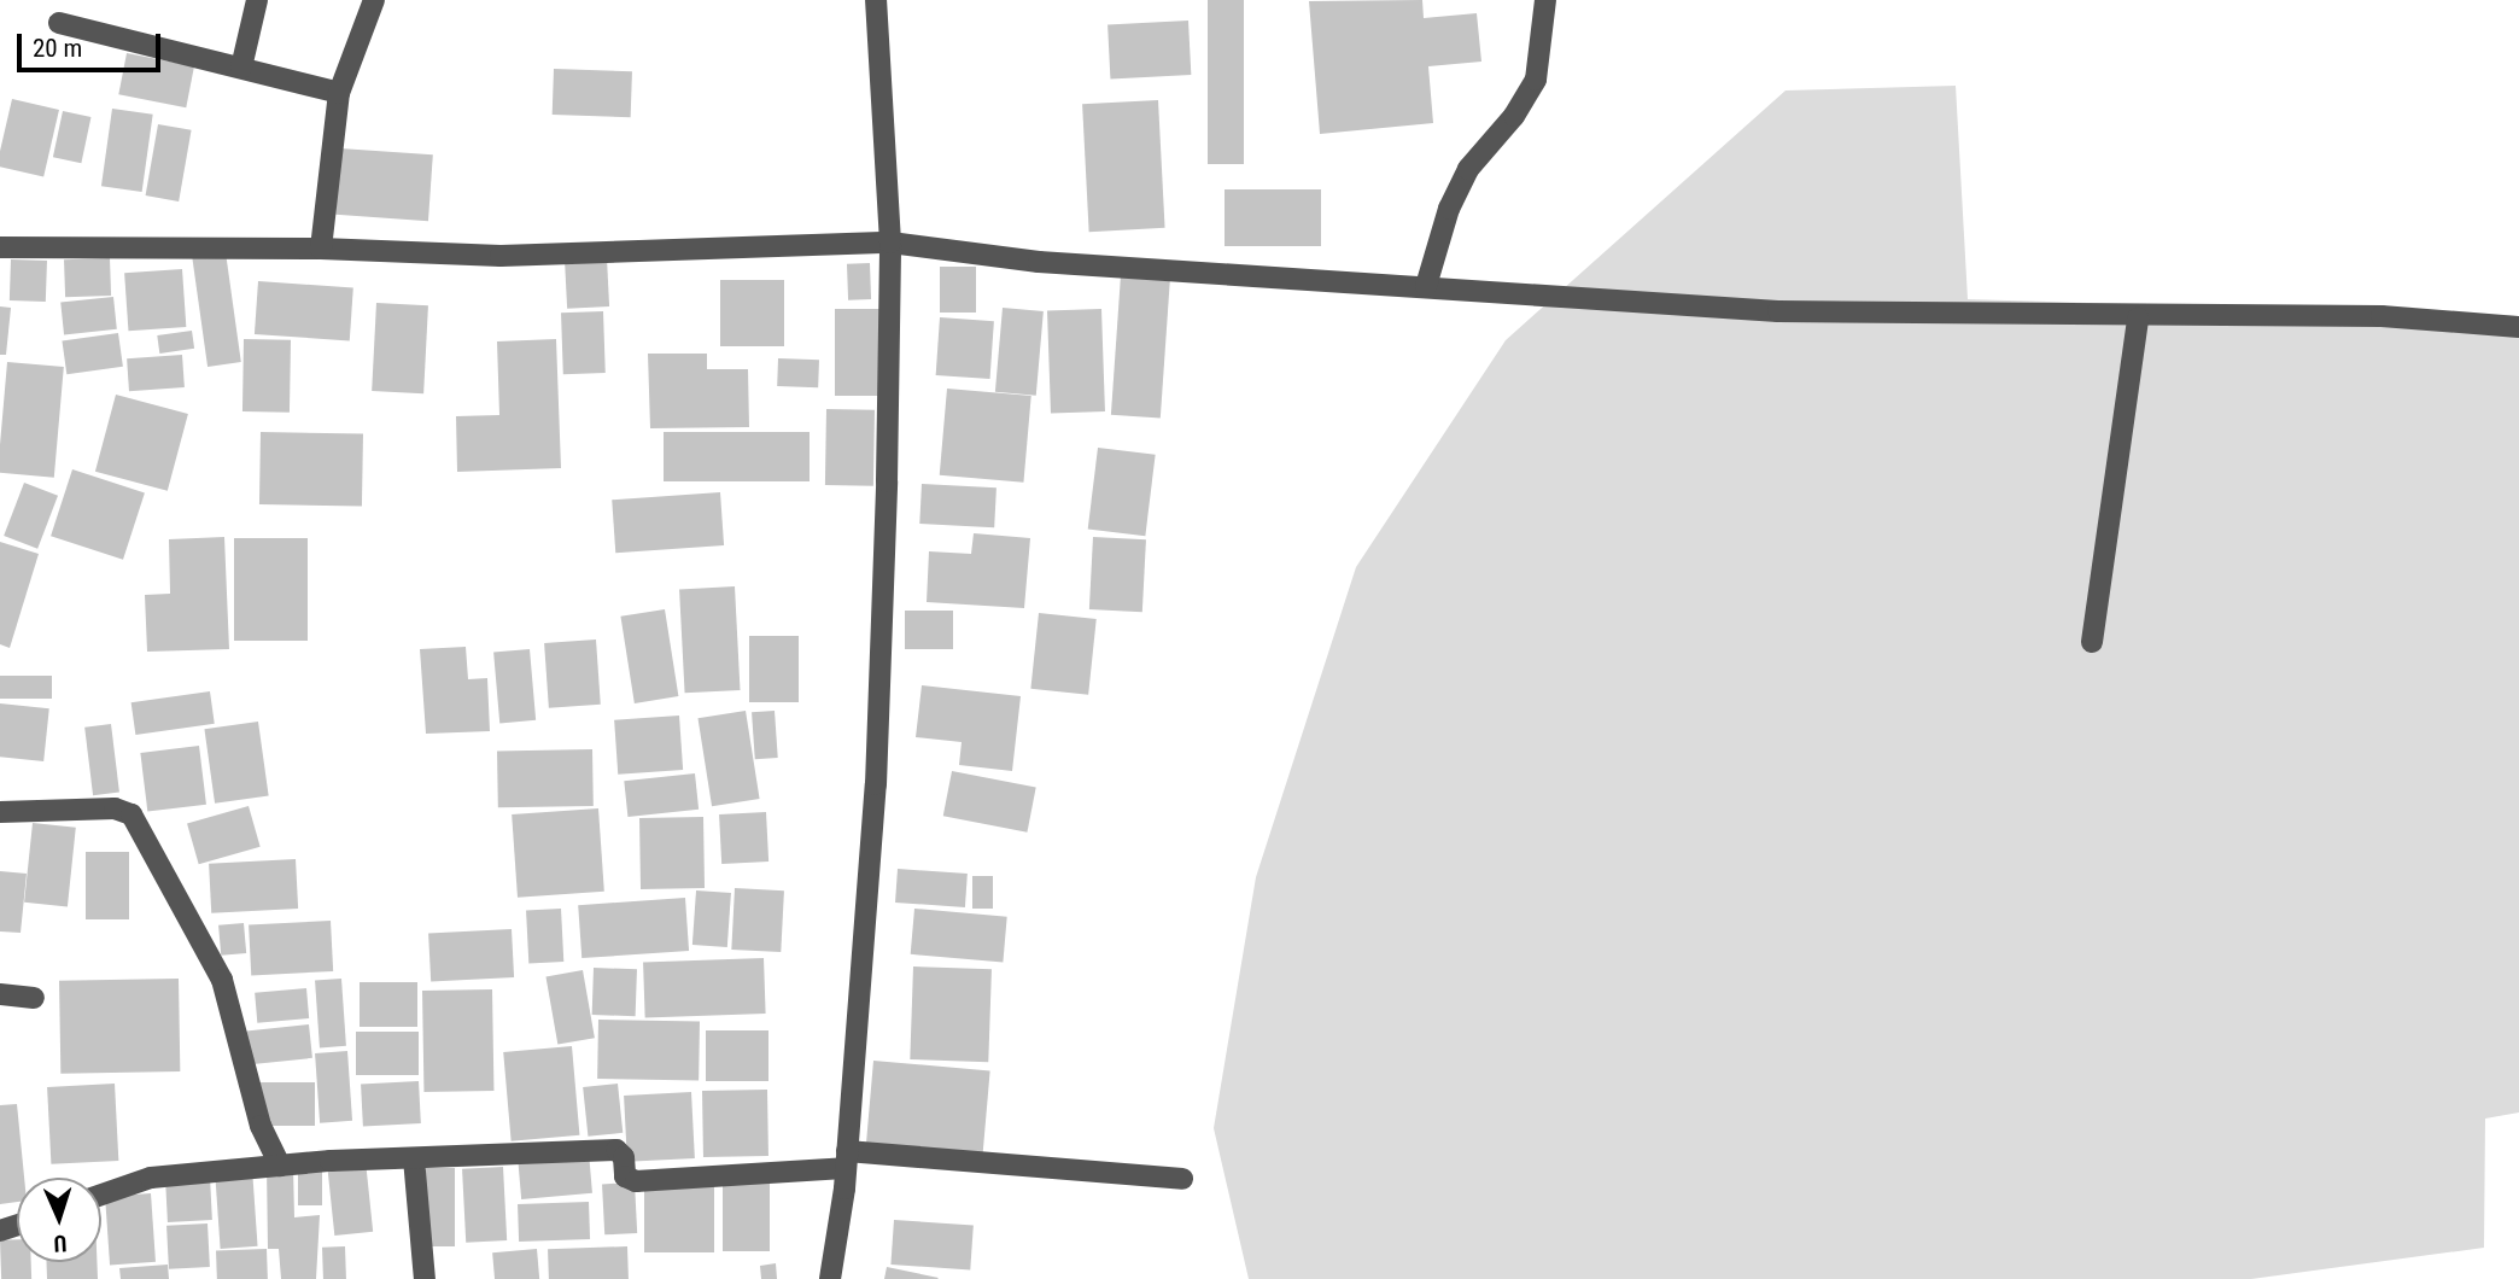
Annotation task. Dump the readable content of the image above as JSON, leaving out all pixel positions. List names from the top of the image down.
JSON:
{
  "scale_bar": "20 m",
  "north": "bottom"
}
